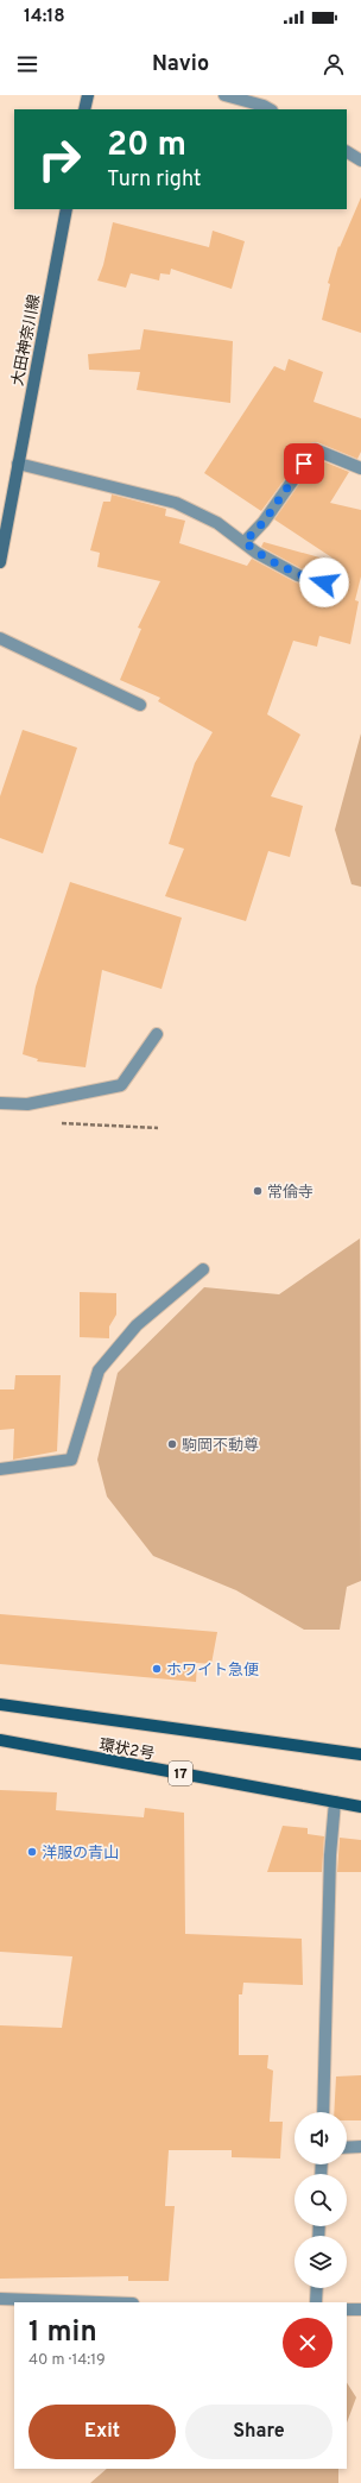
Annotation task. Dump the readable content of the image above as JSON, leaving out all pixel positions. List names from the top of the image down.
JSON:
{
  "streets": {
    "main road": ["大田神奈川線", "環状2号", "17"]
  },
  "places": [
    "常倫寺",
    "駒岡不動尊",
    "ホワイト急便",
    "洋服の青山"
  ],
  "page": {
    "status": "14:18",
    "header": "Navio",
    "turn": ["20 m", "Turn right"],
    "heading": ["1 min", "40 m · 14:19"],
    "buttons": ["Exit", "Share"]
  }
}
